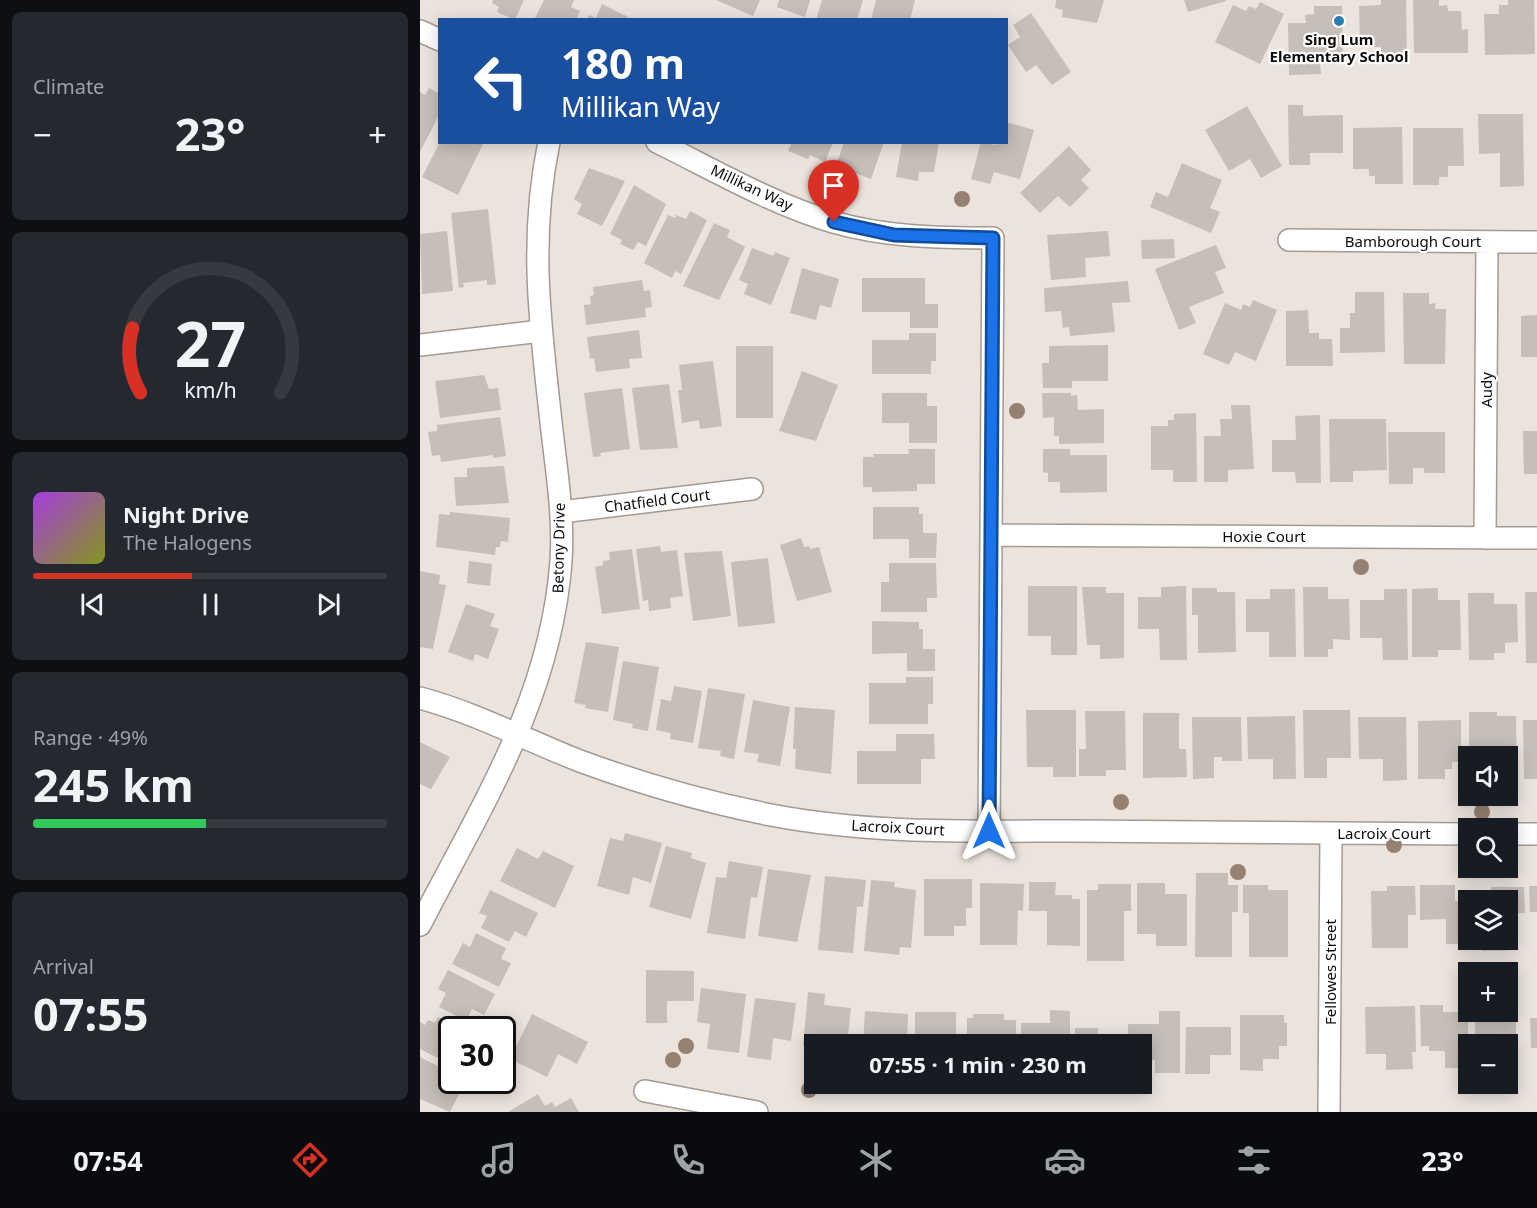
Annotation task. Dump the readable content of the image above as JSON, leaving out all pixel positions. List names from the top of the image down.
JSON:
{
  "streets": {
    "street": [
      "Millikan Way",
      "Bamborough Court",
      "Audy",
      "Chatfield Court",
      "Hoxie Court",
      "Betony Drive",
      "Lacroix Court",
      "Fellowes Street"
    ]
  },
  "crossings": [
    ["Millikan Way", "Hoxie Court"],
    ["Bamborough Court", "Audy"],
    ["Audy", "Hoxie Court"],
    ["Chatfield Court", "Betony Drive"],
    ["Betony Drive", "Lacroix Court"],
    ["Lacroix Court", "Fellowes Street"]
  ],
  "places": ["Sing Lum Elementary School"],
  "page": {
    "tile": [
      "Climate",
      ["Range · 49%", "245 km"],
      ["Arrival", "07:55"]
    ],
    "turn": ["180 m", "Millikan Way"],
    "heat": ["−", "23°", "+"],
    "song": ["Night Drive", "The Halogens"],
    "map_buttons": ["+", "−"],
    "limit": "30",
    "trip": "07:55 · 1 min · 230 m",
    "tabs": ["07:54", "23°"],
    "gauge": ["27", "km/h"]
  }
}
